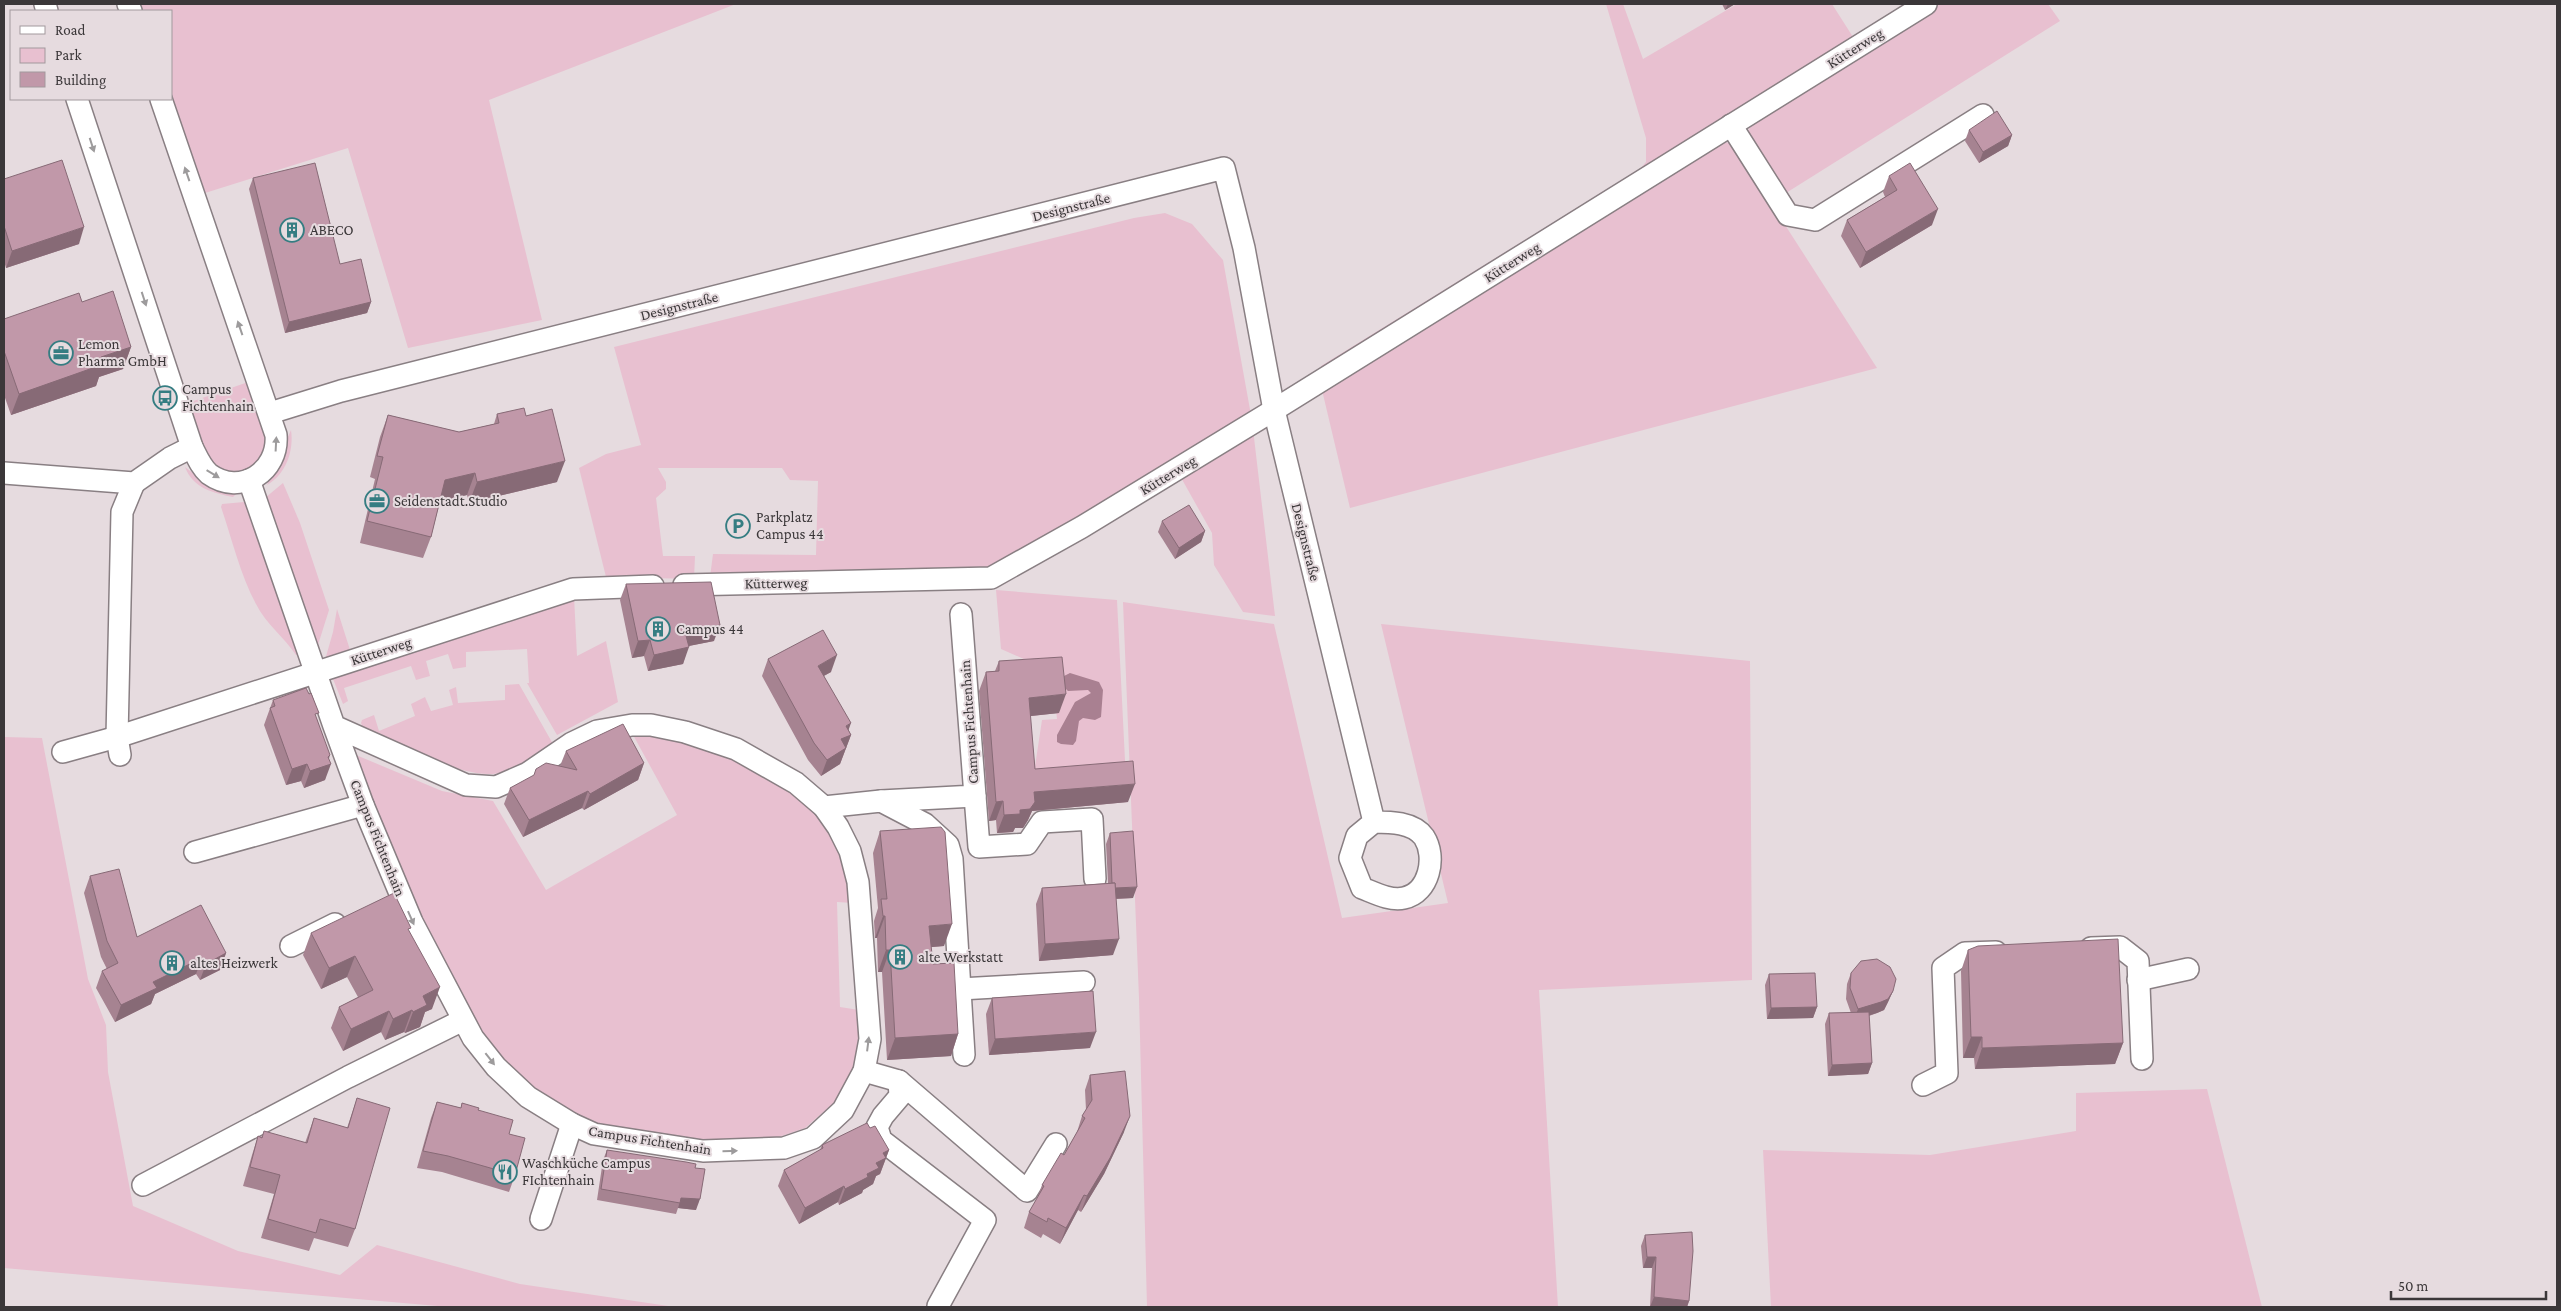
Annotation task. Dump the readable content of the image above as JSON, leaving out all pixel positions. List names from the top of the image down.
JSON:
{
  "streets": {
    "street": ["Kütterweg", "Designstraße", "Campus Fichtenhain"]
  },
  "crossings": [
    ["Kütterweg", "Designstraße"],
    ["Kütterweg", "Campus Fichtenhain"]
  ],
  "places": {
    "building": [
      "ABECO",
      "Campus 44",
      "alte Werkstatt",
      "altes Heizwerk"
    ],
    "office": ["Lemon Pharma GmbH", "Seidenstadt.Studio"],
    "bus stop": ["Campus Fichtenhain"],
    "parking": ["Parkplatz Campus 44"],
    "restaurant": ["Waschküche Campus FIchtenhain"]
  },
  "legend": ["Road", "Park", "Building"],
  "scale_bar": "50 m"
}
